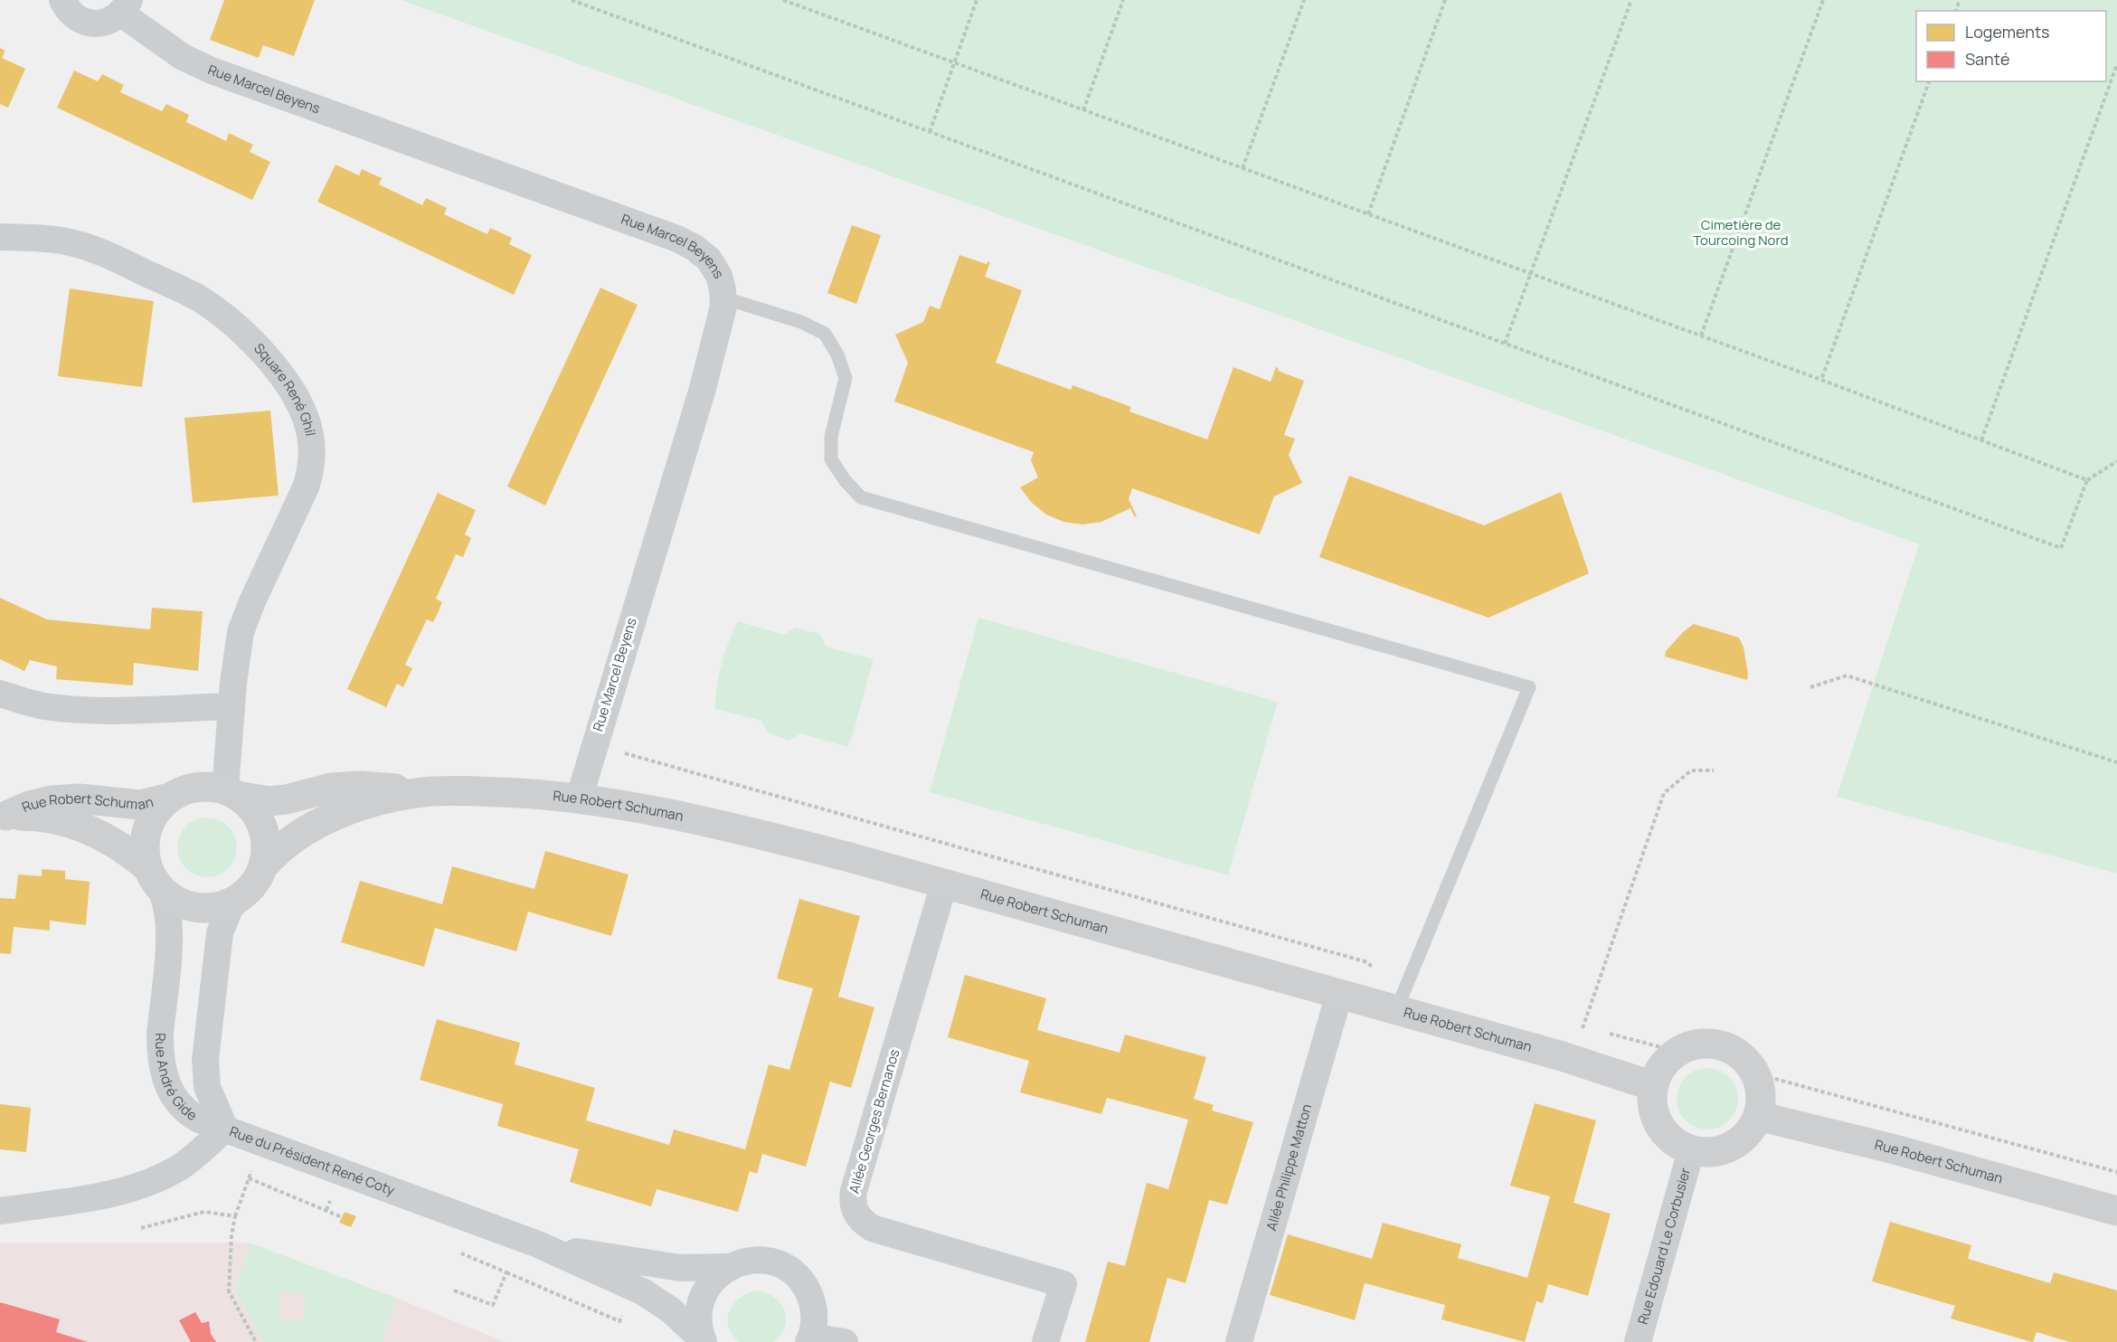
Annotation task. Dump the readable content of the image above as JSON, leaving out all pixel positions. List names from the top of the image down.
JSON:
{
  "streets": {
    "street": [
      "Rue Marcel Beyens",
      "Square René Ghil",
      "Rue Robert Schuman",
      "Rue André Gide",
      "Allée Georges Bernanos",
      "Rue du Président René Coty",
      "Allée Philippe Matton",
      "Rue Edouard Le Corbusier"
    ]
  },
  "crossings": [
    ["Rue Marcel Beyens", "Rue Robert Schuman"],
    ["Square René Ghil", "Rue Robert Schuman"],
    ["Square René Ghil", "Rue André Gide"],
    ["Rue Robert Schuman", "Rue André Gide"],
    ["Rue Robert Schuman", "Allée Georges Bernanos"],
    ["Rue Robert Schuman", "Allée Philippe Matton"],
    ["Rue Robert Schuman", "Rue Edouard Le Corbusier"],
    ["Rue André Gide", "Rue du Président René Coty"]
  ],
  "parks": ["Cimetière de Tourcoing Nord"],
  "legend": ["Logements", "Santé"]
}
